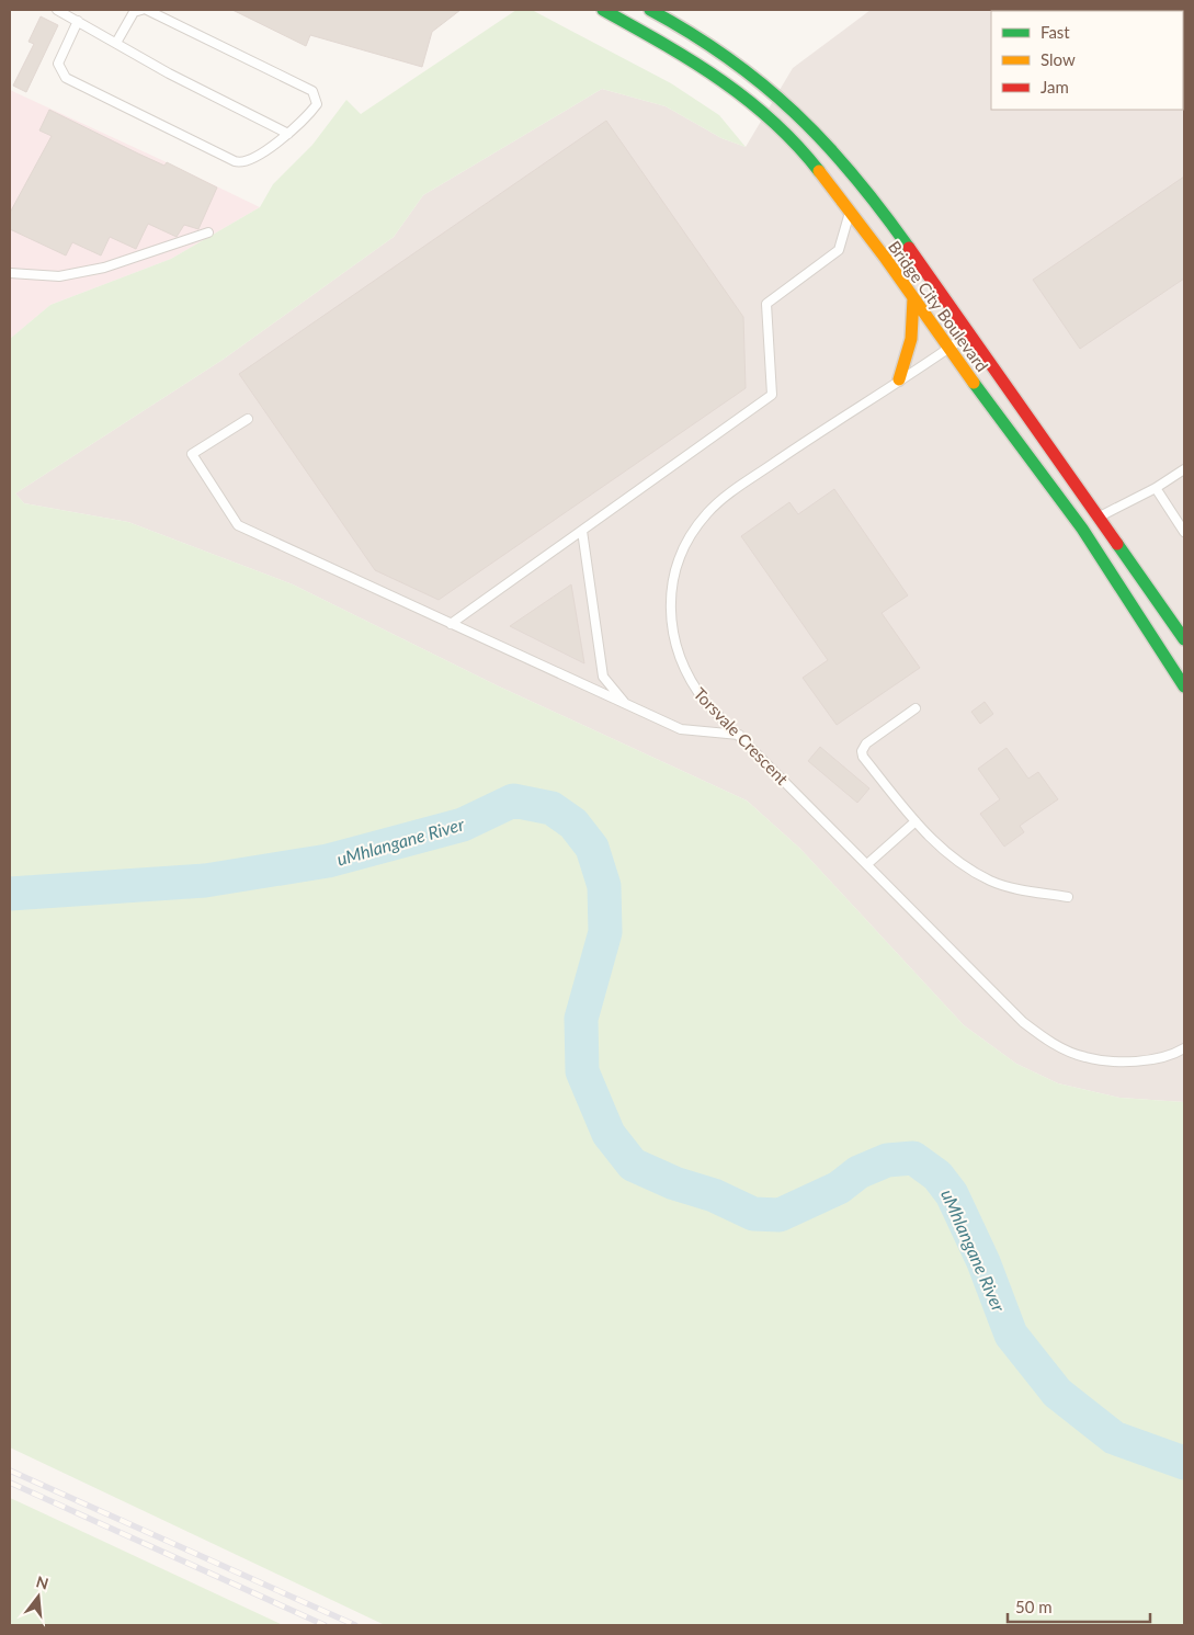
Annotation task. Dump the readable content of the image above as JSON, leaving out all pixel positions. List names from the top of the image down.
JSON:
{
  "streets": {
    "street": ["Bridge City Boulevard"],
    "lane": ["Torsvale Crescent"]
  },
  "crossings": [
    ["Bridge City Boulevard", "Torsvale Crescent"]
  ],
  "water": ["uMhlangane River"],
  "legend": ["Fast", "Slow", "Jam"],
  "scale_bar": "50 m",
  "north": "top"
}
